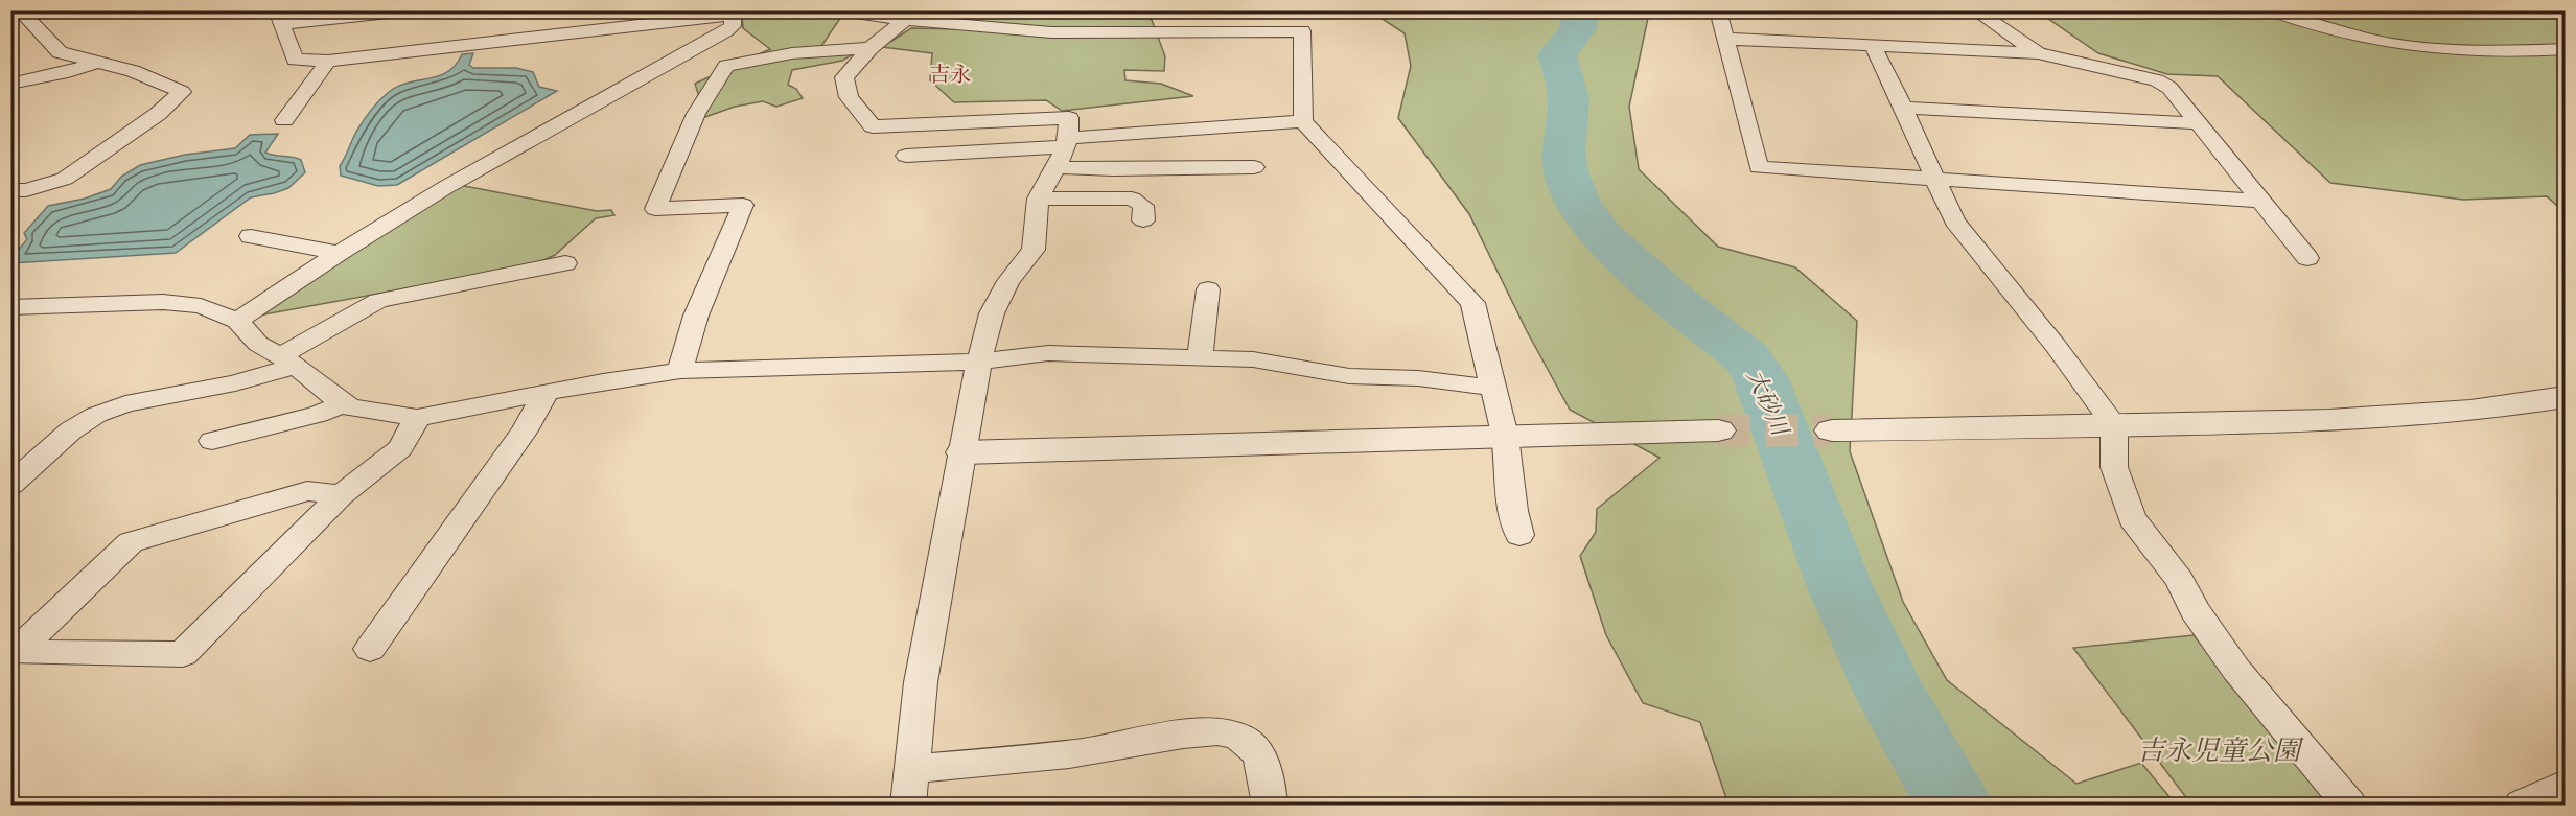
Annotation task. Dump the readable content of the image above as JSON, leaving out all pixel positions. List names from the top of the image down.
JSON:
{
  "districts": ["吉永"],
  "water": ["大砂川"],
  "parks": ["吉永児童公園"]
}
